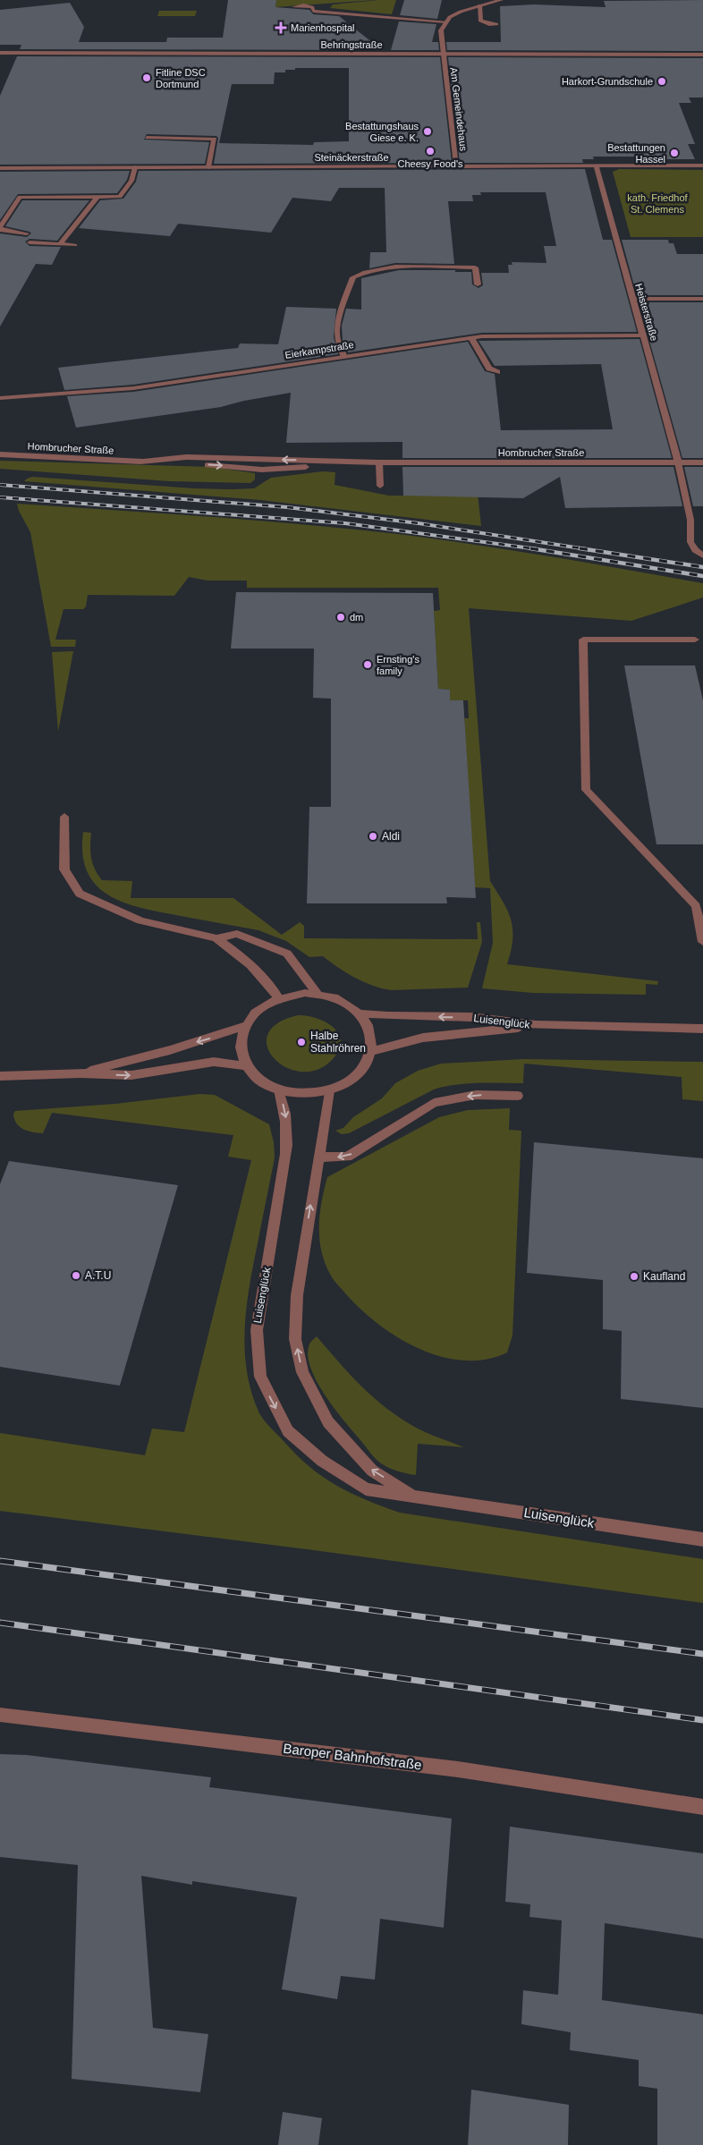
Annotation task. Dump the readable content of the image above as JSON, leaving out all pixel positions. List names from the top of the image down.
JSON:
{
  "streets": {
    "street": [
      "Behringstraße",
      "Am Gemeindehaus",
      "Steinäckerstraße",
      "Heisterstraße",
      "Eierkampstraße",
      "Hombrucher Straße",
      "Luisenglück",
      "Baroper Bahnhofstraße"
    ]
  },
  "crossings": [
    ["Behringstraße", "Am Gemeindehaus"],
    ["Am Gemeindehaus", "Steinäckerstraße"],
    ["Steinäckerstraße", "Heisterstraße"],
    ["Heisterstraße", "Eierkampstraße"],
    ["Heisterstraße", "Hombrucher Straße"]
  ],
  "parks": ["kath. Friedhof St. Clemens"],
  "places": {
    "health": ["Marienhospital"],
    "other": [
      "Fitline DSC Dortmund",
      "Harkort-Grundschule",
      "Bestattungshaus Giese e. K.",
      "Cheesy Food's",
      "Bestattungen Hassel",
      "dm",
      "Ernsting's family",
      "Aldi",
      "Halbe Stahlröhren",
      "A.T.U",
      "Kaufland"
    ]
  }
}
